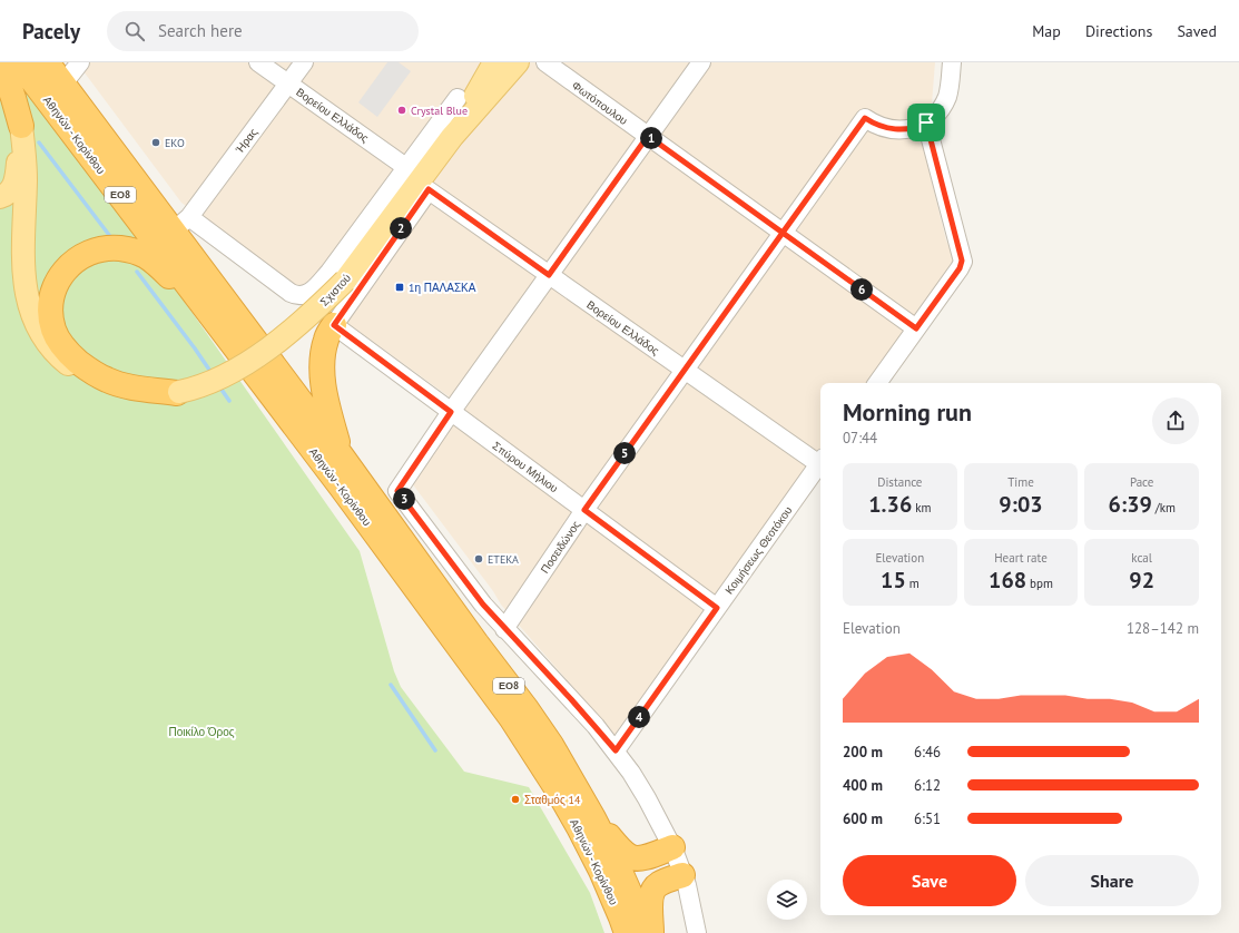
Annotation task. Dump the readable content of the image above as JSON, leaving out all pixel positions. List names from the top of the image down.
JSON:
{
  "streets": {
    "highway": ["Αθηνών - Κορίνθου", "ΕΟ8"],
    "main road": ["Σχιστού"],
    "street": [
      "Φωτόπουλου",
      "Βορείου Ελλάδος",
      "Ήρας",
      "Σπύρου Μήλιου",
      "Ποσειδώνος",
      "Κοιμήσεως Θεοτόκου"
    ]
  },
  "crossings": [
    ["Φωτόπουλου", "Ποσειδώνος"],
    ["Βορείου Ελλάδος", "Ήρας"],
    ["Βορείου Ελλάδος", "Σχιστού"],
    ["Βορείου Ελλάδος", "Ποσειδώνος"],
    ["Αθηνών - Κορίνθου", "Ήρας"],
    ["Αθηνών - Κορίνθου", "Σχιστού"],
    ["Ήρας", "Σχιστού"],
    ["Σχιστού", "Σπύρου Μήλιου"],
    ["Σπύρου Μήλιου", "Ποσειδώνος"],
    ["Σπύρου Μήλιου", "Κοιμήσεως Θεοτόκου"]
  ],
  "parks": ["Ποικίλο Όρος"],
  "places": {
    "other": [
      "Crystal Blue",
      "EKO",
      "ETEKA",
      "Σταθμός 14"
    ],
    "transit": ["1η ΠΑΛΑΣΚΑ"]
  },
  "page": {
    "header": "Pacely",
    "search": "Search here",
    "nav": ["Map", "Directions", "Saved"],
    "pins": [
      "1",
      "2",
      "6",
      "5",
      "3",
      "4"
    ],
    "heading": ["Morning run", "07:44"],
    "stats": [
      ["Distance", "1.36 km"],
      ["Time", "9:03"],
      ["Pace", "6:39 /km"],
      ["Elevation", "15 m"],
      ["Heart rate", "168 bpm"],
      ["kcal", "92"]
    ],
    "chart": ["Elevation", "128–142 m"],
    "list": [
      {
        "name": "200 m",
        "note": "6:46"
      },
      {
        "name": "400 m",
        "note": "6:12"
      },
      {
        "name": "600 m",
        "note": "6:51"
      }
    ],
    "buttons": ["Save", "Share"]
  }
}
